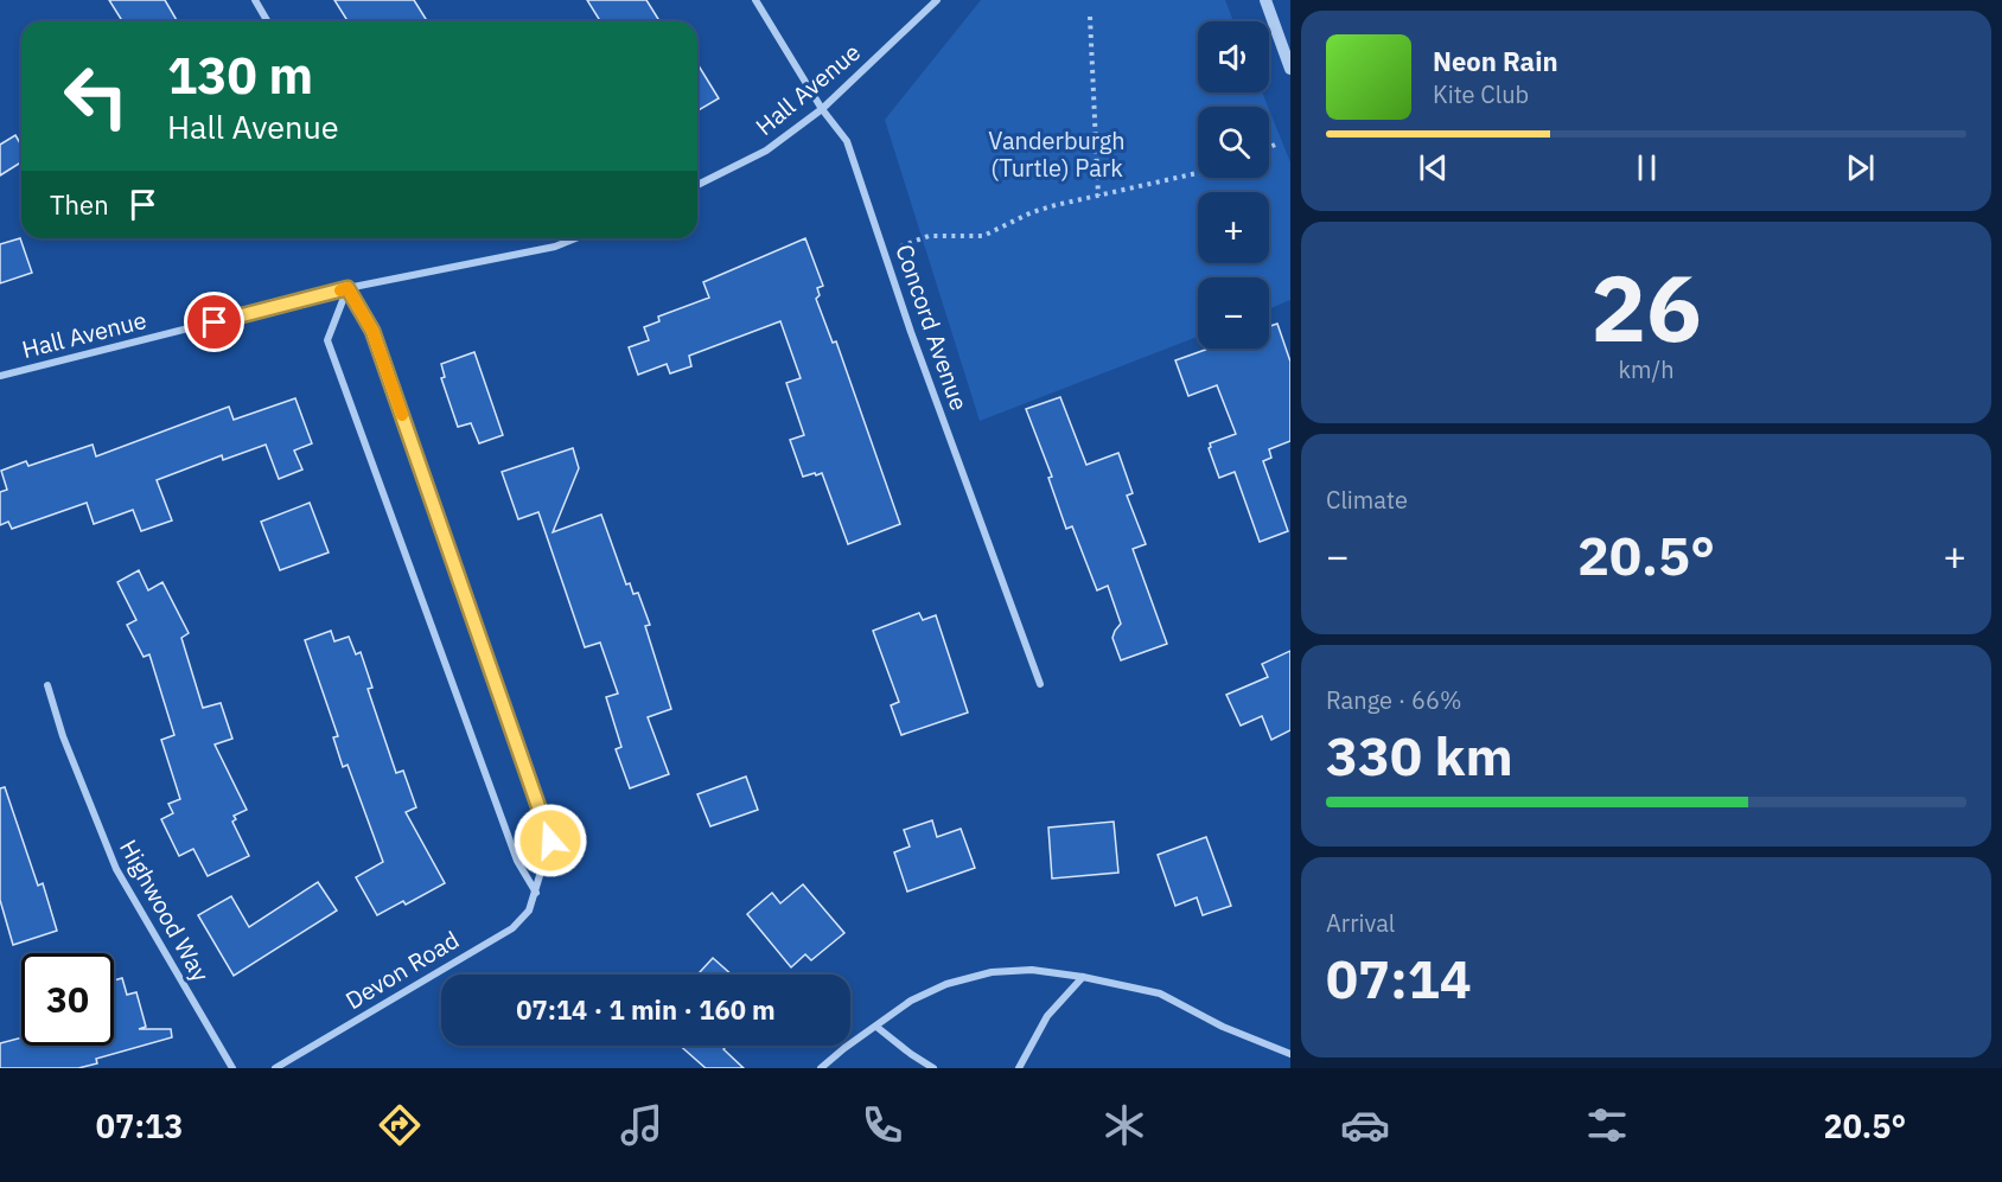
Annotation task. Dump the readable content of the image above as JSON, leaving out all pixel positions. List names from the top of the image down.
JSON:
{
  "streets": {
    "street": [
      "Hall Avenue",
      "Concord Avenue",
      "Highwood Way",
      "Devon Road"
    ]
  },
  "crossings": [
    ["Hall Avenue", "Concord Avenue"],
    ["Hall Avenue", "Devon Road"]
  ],
  "parks": ["Vanderburgh (Turtle) Park"],
  "page": {
    "map_buttons": ["+", "−"],
    "turn": ["130 m", "Hall Avenue"],
    "song": ["Neon Rain", "Kite Club"],
    "then": "Then",
    "tile": [
      ["26", "km/h"],
      "Climate",
      ["Range · 66%", "330 km"],
      ["Arrival", "07:14"]
    ],
    "heat": ["−", "20.5°", "+"],
    "limit": "30",
    "trip": "07:14 · 1 min · 160 m",
    "tabs": ["07:13", "20.5°"]
  }
}
